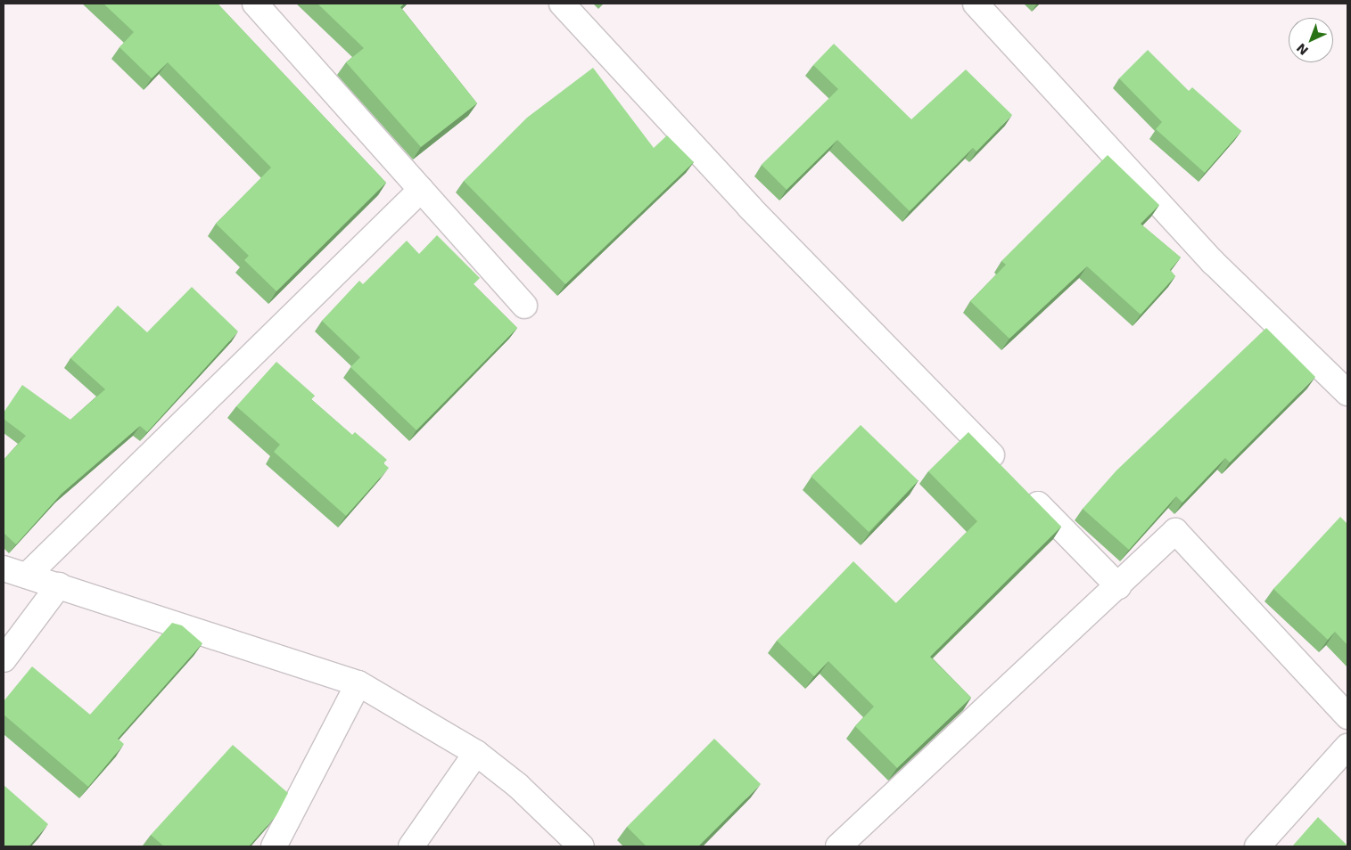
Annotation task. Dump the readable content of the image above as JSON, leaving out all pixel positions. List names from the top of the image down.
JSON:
{
  "north": "bottom left"
}
